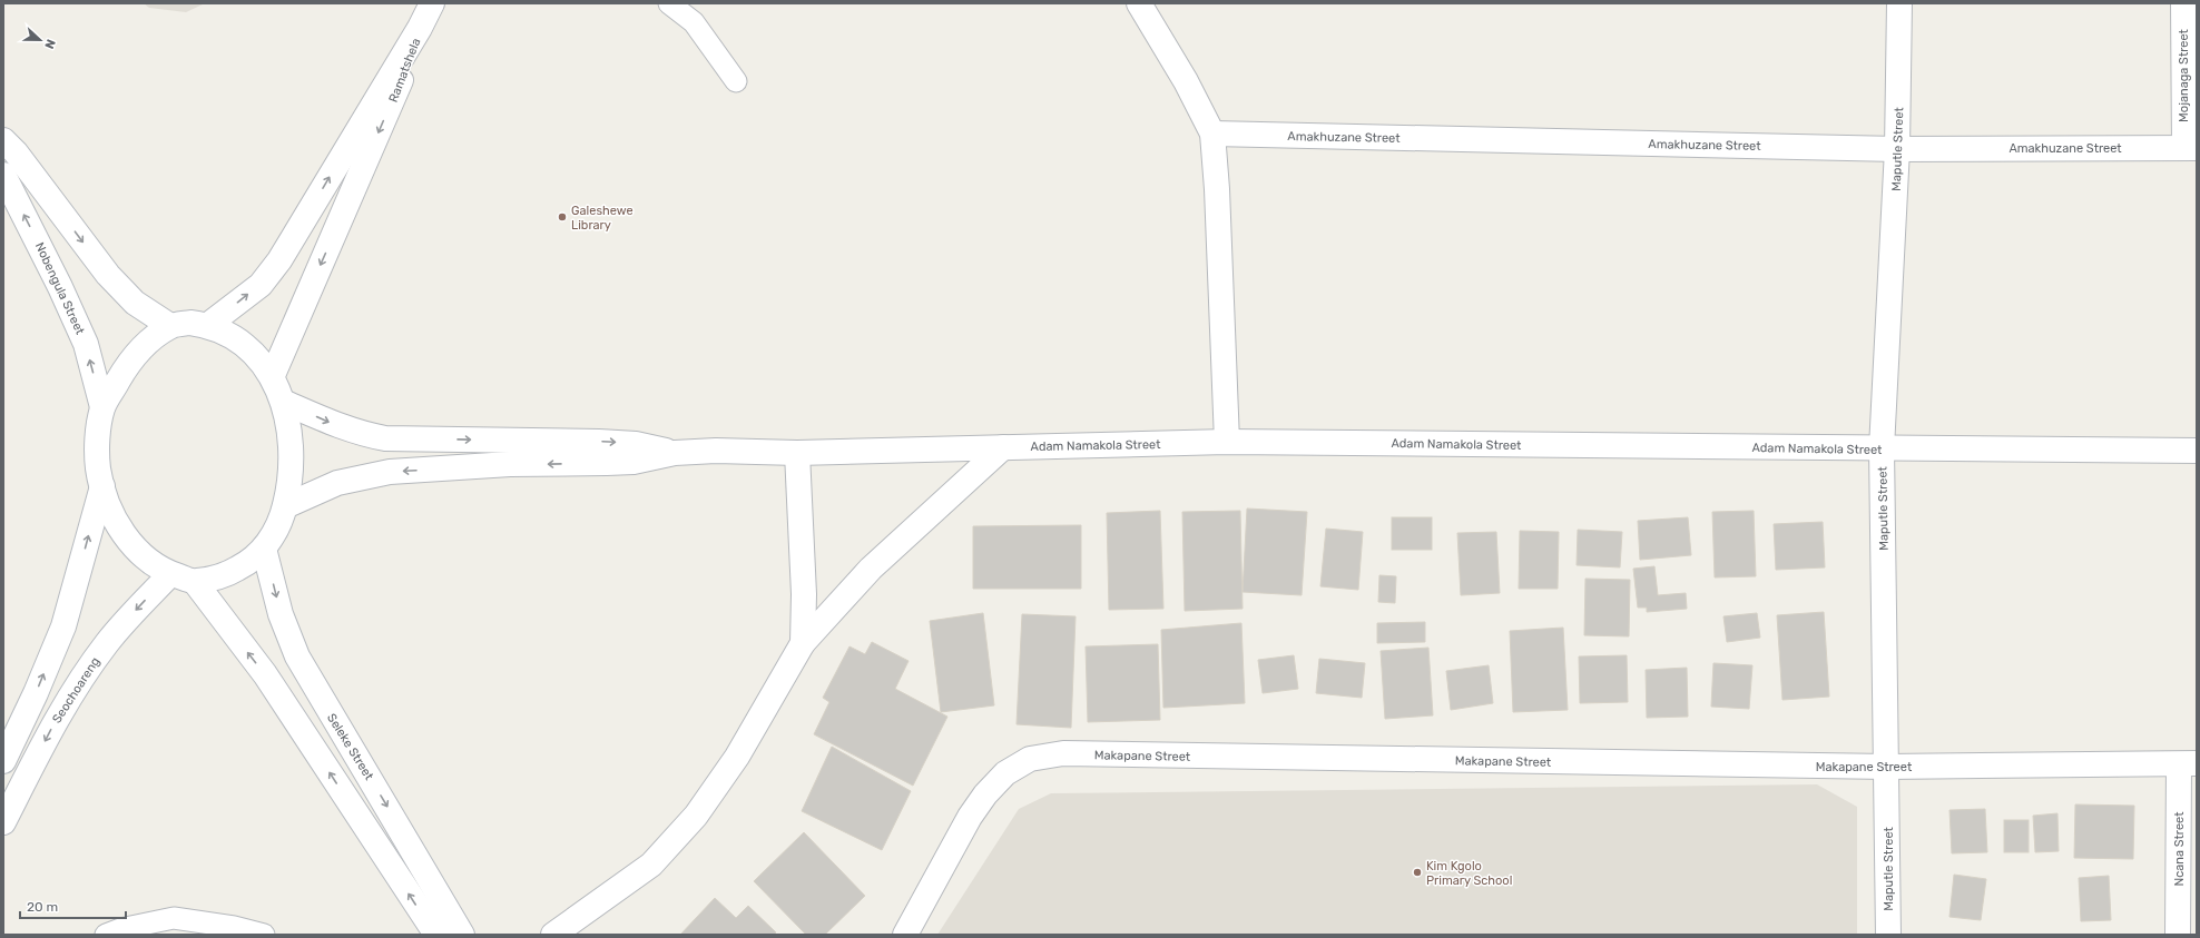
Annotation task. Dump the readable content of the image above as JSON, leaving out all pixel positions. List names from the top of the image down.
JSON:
{
  "streets": {
    "street": [
      "Ramatshela",
      "Mojanaga Street",
      "Amakhuzane Street",
      "Maputle Street",
      "Nobengula Street",
      "Adam Namakola Street",
      "Seochoareng",
      "Seleke Street",
      "Makapane Street",
      "Ncana Street"
    ]
  },
  "crossings": [
    ["Mojanaga Street", "Amakhuzane Street"],
    ["Amakhuzane Street", "Maputle Street"],
    ["Maputle Street", "Adam Namakola Street"],
    ["Maputle Street", "Makapane Street"],
    ["Makapane Street", "Ncana Street"]
  ],
  "places": ["Galeshewe Library", "Kim Kgolo Primary School"],
  "scale_bar": "20 m",
  "north": "right"
}
